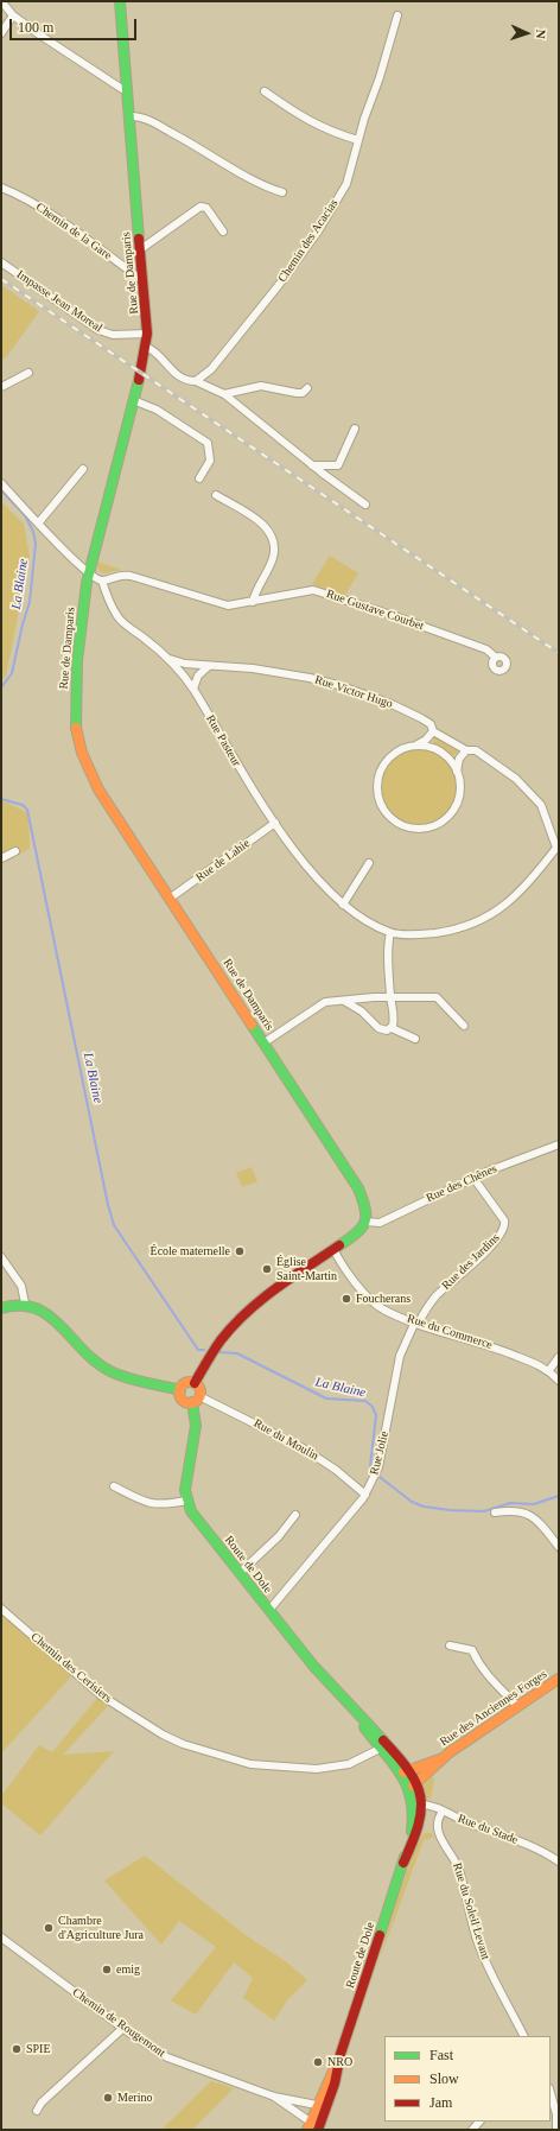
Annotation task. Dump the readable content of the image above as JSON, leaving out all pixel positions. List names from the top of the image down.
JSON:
{
  "streets": {
    "main road": ["Rue de Damparis", "Route de Dole", "Rue des Anciennes Forges"],
    "street": [
      "Chemin de la Gare",
      "Chemin des Acacias",
      "Impasse Jean Moreal",
      "Rue Gustave Courbet",
      "Rue Victor Hugo",
      "Rue Pasteur",
      "Rue de Lahie",
      "Rue des Chênes",
      "Rue des Jardins",
      "Rue du Commerce",
      "Rue du Moulin",
      "Rue Jolie",
      "Chemin des Cerisiers",
      "Rue du Stade",
      "Rue du Soleil Levant",
      "Chemin de Rougemont"
    ]
  },
  "crossings": [
    ["Chemin de la Gare", "Rue de Damparis"],
    ["Rue de Damparis", "Impasse Jean Moreal"],
    ["Rue de Damparis", "Rue de Lahie"],
    ["Rue de Damparis", "Rue des Chênes"],
    ["Rue Gustave Courbet", "Rue Pasteur"],
    ["Rue Victor Hugo", "Rue Pasteur"],
    ["Rue Pasteur", "Rue de Lahie"],
    ["Rue des Chênes", "Rue des Jardins"],
    ["Rue des Jardins", "Rue du Commerce"],
    ["Rue des Jardins", "Rue Jolie"],
    ["Rue du Commerce", "Rue Jolie"],
    ["Rue du Moulin", "Rue Jolie"],
    ["Rue du Moulin", "Route de Dole"],
    ["Rue Jolie", "Route de Dole"],
    ["Route de Dole", "Chemin des Cerisiers"],
    ["Route de Dole", "Rue des Anciennes Forges"],
    ["Route de Dole", "Rue du Stade"],
    ["Route de Dole", "Chemin de Rougemont"],
    ["Rue du Stade", "Rue du Soleil Levant"]
  ],
  "water": ["La Blaine"],
  "places": [
    "École maternelle",
    "Église Saint-Martin",
    "Foucherans",
    "Chambre d'Agriculture Jura",
    "emig",
    "SPIE",
    "NRO",
    "Merino"
  ],
  "legend": ["Fast", "Slow", "Jam"],
  "scale_bar": "100 m",
  "north": "right"
}
